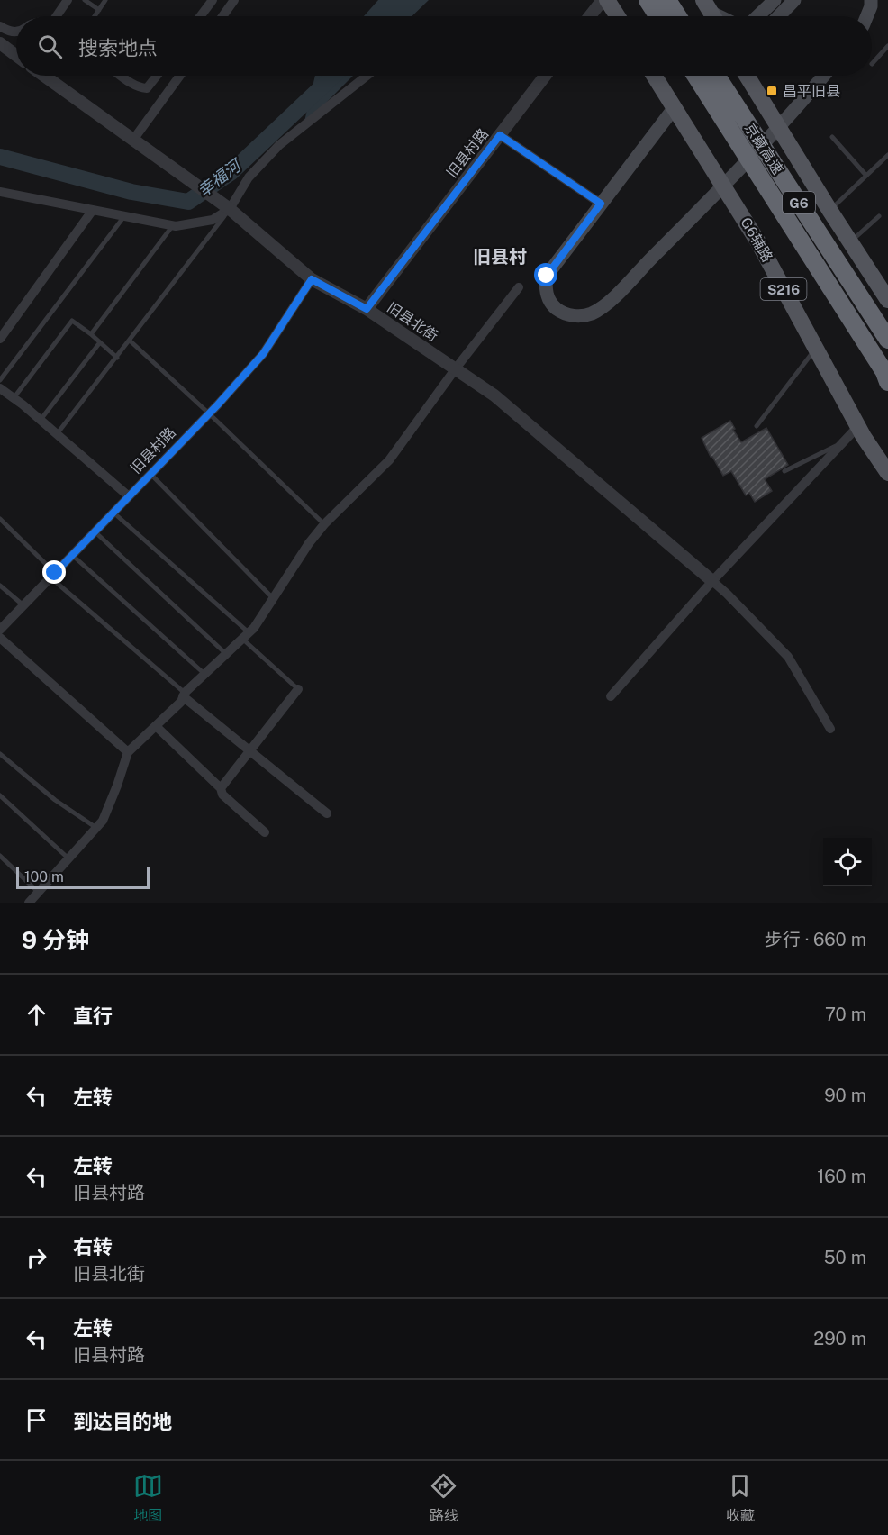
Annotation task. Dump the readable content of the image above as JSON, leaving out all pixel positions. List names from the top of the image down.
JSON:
{
  "streets": {
    "highway": ["京藏高速", "G6"],
    "main road": ["G6辅路", "S216"],
    "street": ["旧县村路", "旧县北街"]
  },
  "crossings": [
    ["旧县村路", "旧县北街"]
  ],
  "districts": ["旧县村"],
  "water": ["幸福河"],
  "places": {
    "transit": ["昌平旧县"]
  },
  "scale_bar": "100 m",
  "page": {
    "search": "搜索地点",
    "scale": "100 m",
    "heading": ["9 分钟", "步行 · 660 m"],
    "list": [
      ["直行", "70 m"],
      ["左转", "90 m"],
      ["左转", "旧县村路", "160 m"],
      ["右转", "旧县北街", "50 m"],
      ["左转", "旧县村路", "290 m"],
      "到达目的地"
    ],
    "nav": ["地图", "路线", "收藏"]
  }
}
